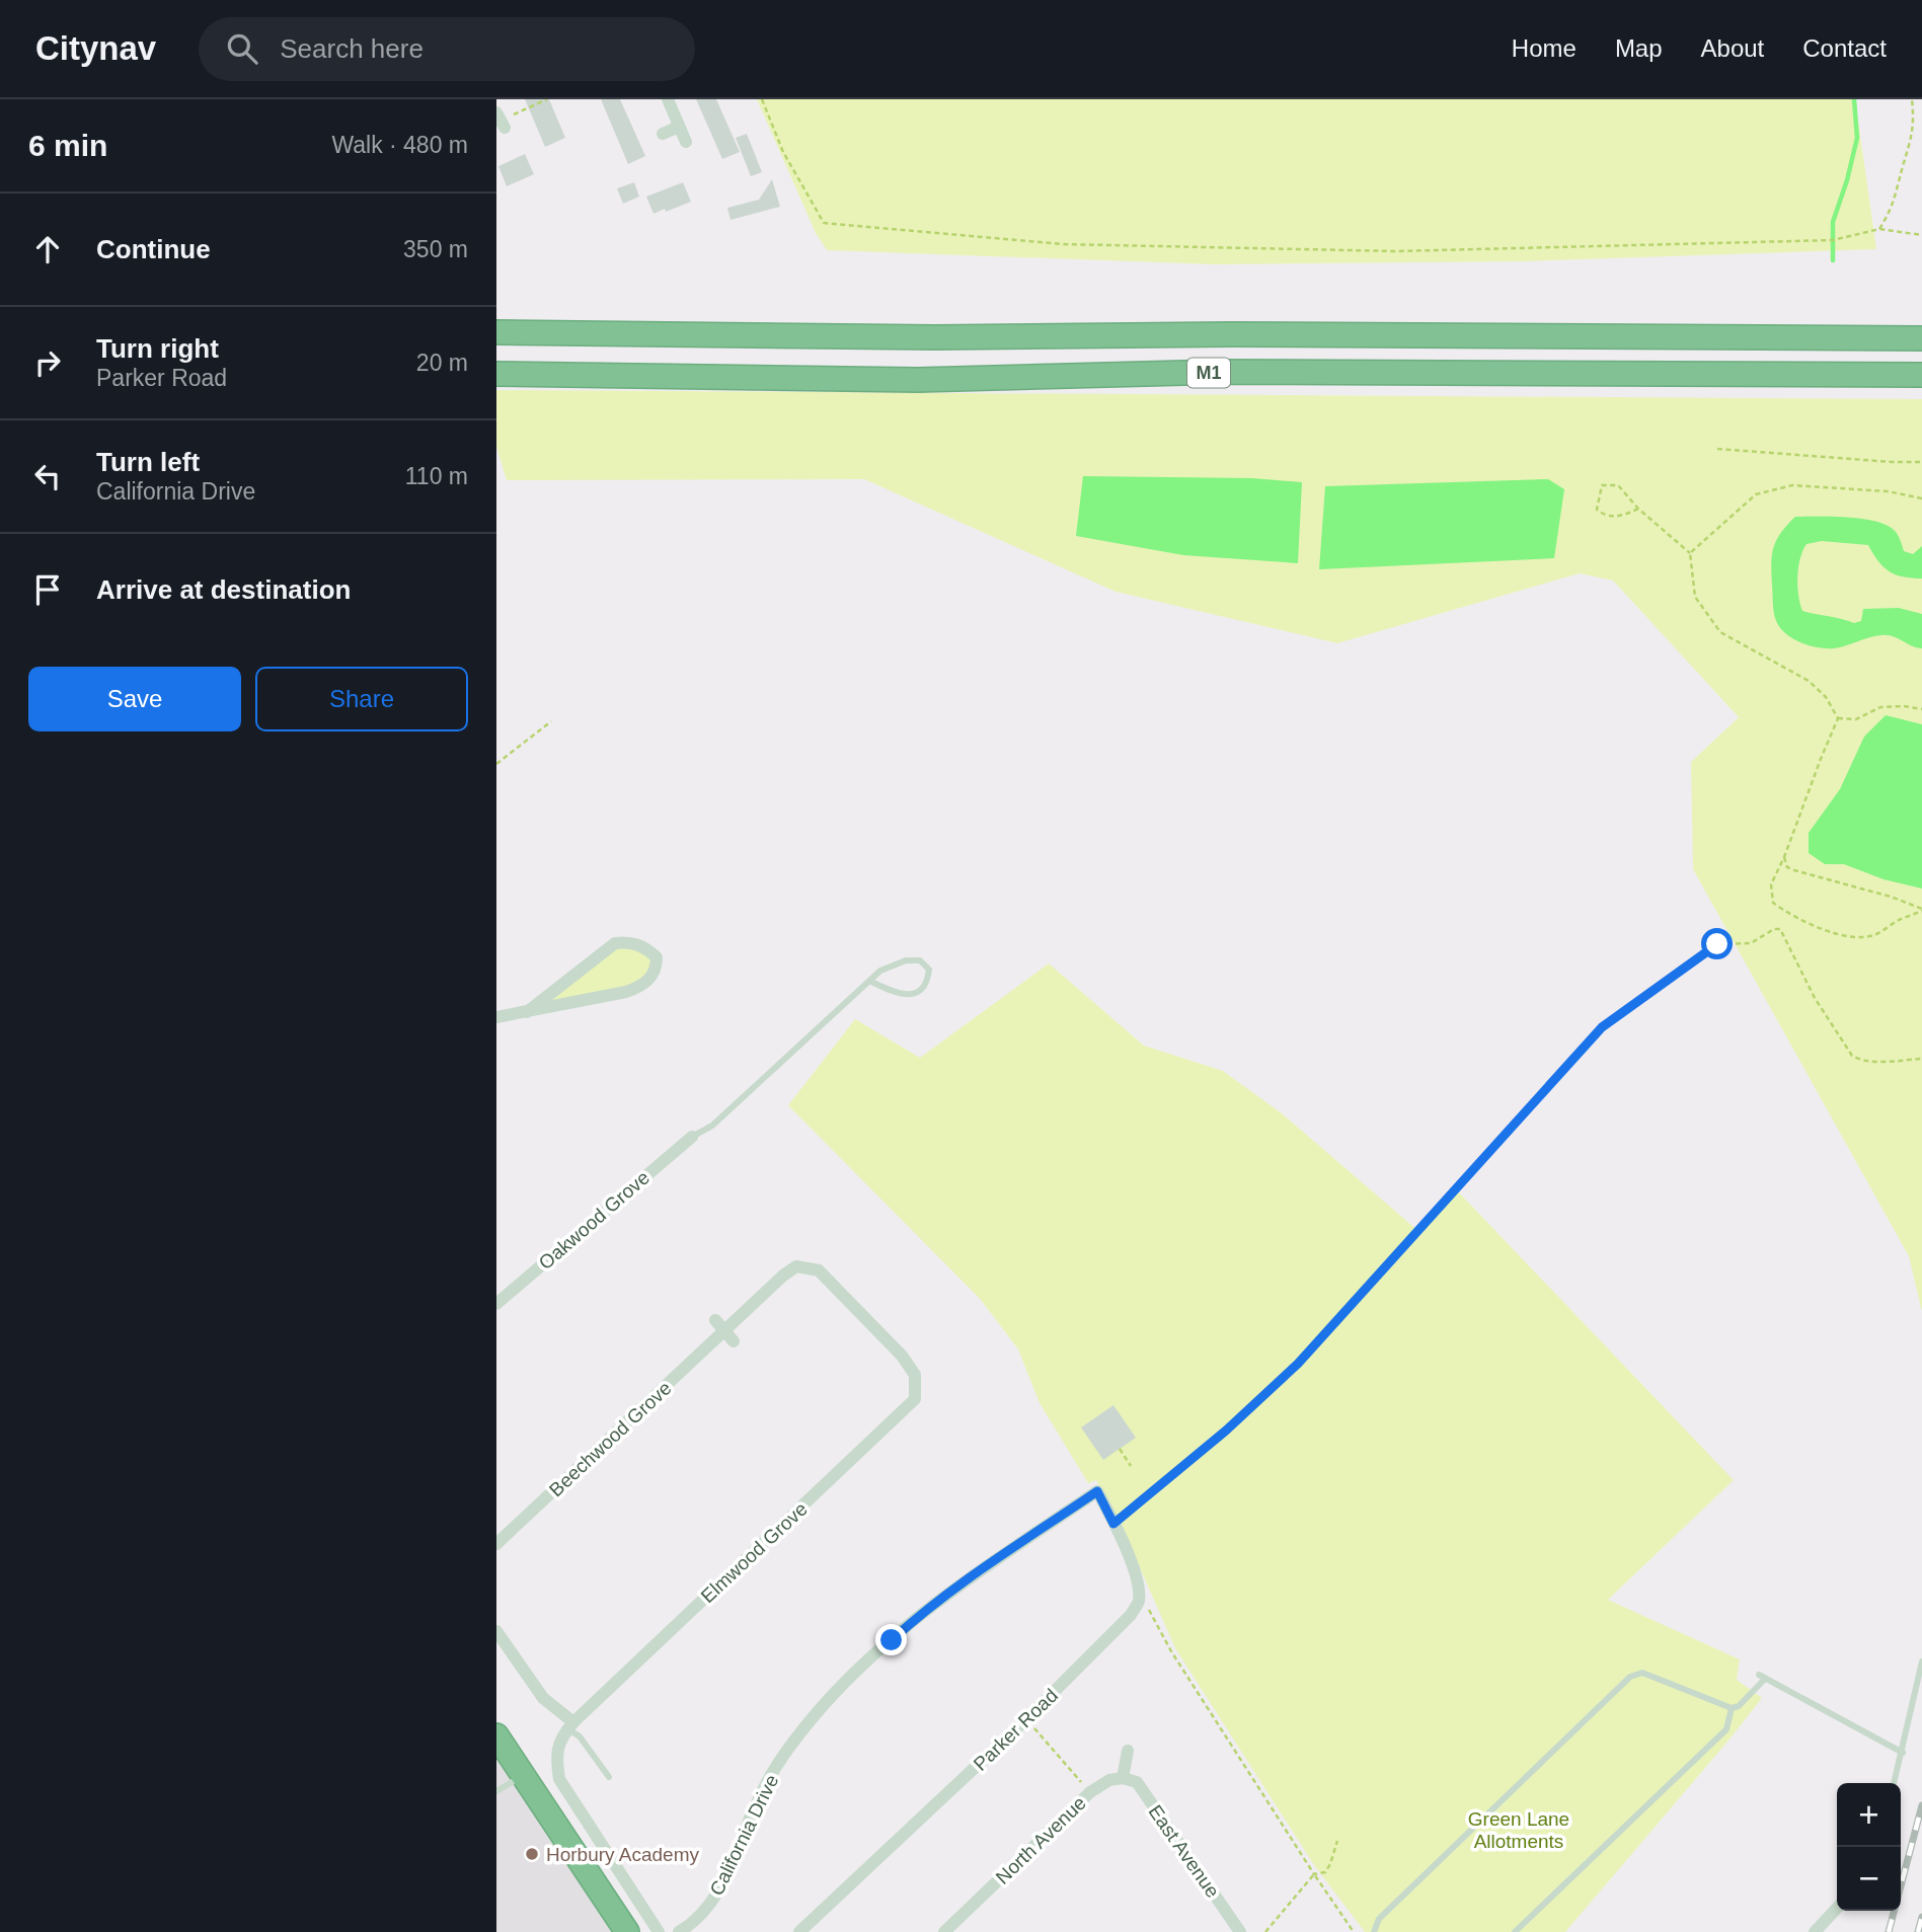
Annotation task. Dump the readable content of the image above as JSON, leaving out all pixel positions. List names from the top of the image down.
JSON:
{
  "streets": {
    "highway": ["M1"],
    "street": [
      "Oakwood Grove",
      "Beechwood Grove",
      "Elmwood Grove",
      "Parker Road",
      "California Drive",
      "North Avenue",
      "East Avenue"
    ]
  },
  "crossings": [
    ["Beechwood Grove", "Elmwood Grove"],
    ["North Avenue", "East Avenue"]
  ],
  "parks": ["Green Lane Allotments"],
  "places": ["Horbury Academy"],
  "page": {
    "header": "Citynav",
    "search": "Search here",
    "nav": [
      "Home",
      "Map",
      "About",
      "Contact"
    ],
    "heading": ["6 min", "Walk · 480 m"],
    "list": [
      ["Continue", "350 m"],
      ["Turn right", "Parker Road", "20 m"],
      ["Turn left", "California Drive", "110 m"],
      "Arrive at destination"
    ],
    "buttons": ["Save", "Share"],
    "map_buttons": ["+", "−"]
  }
}
